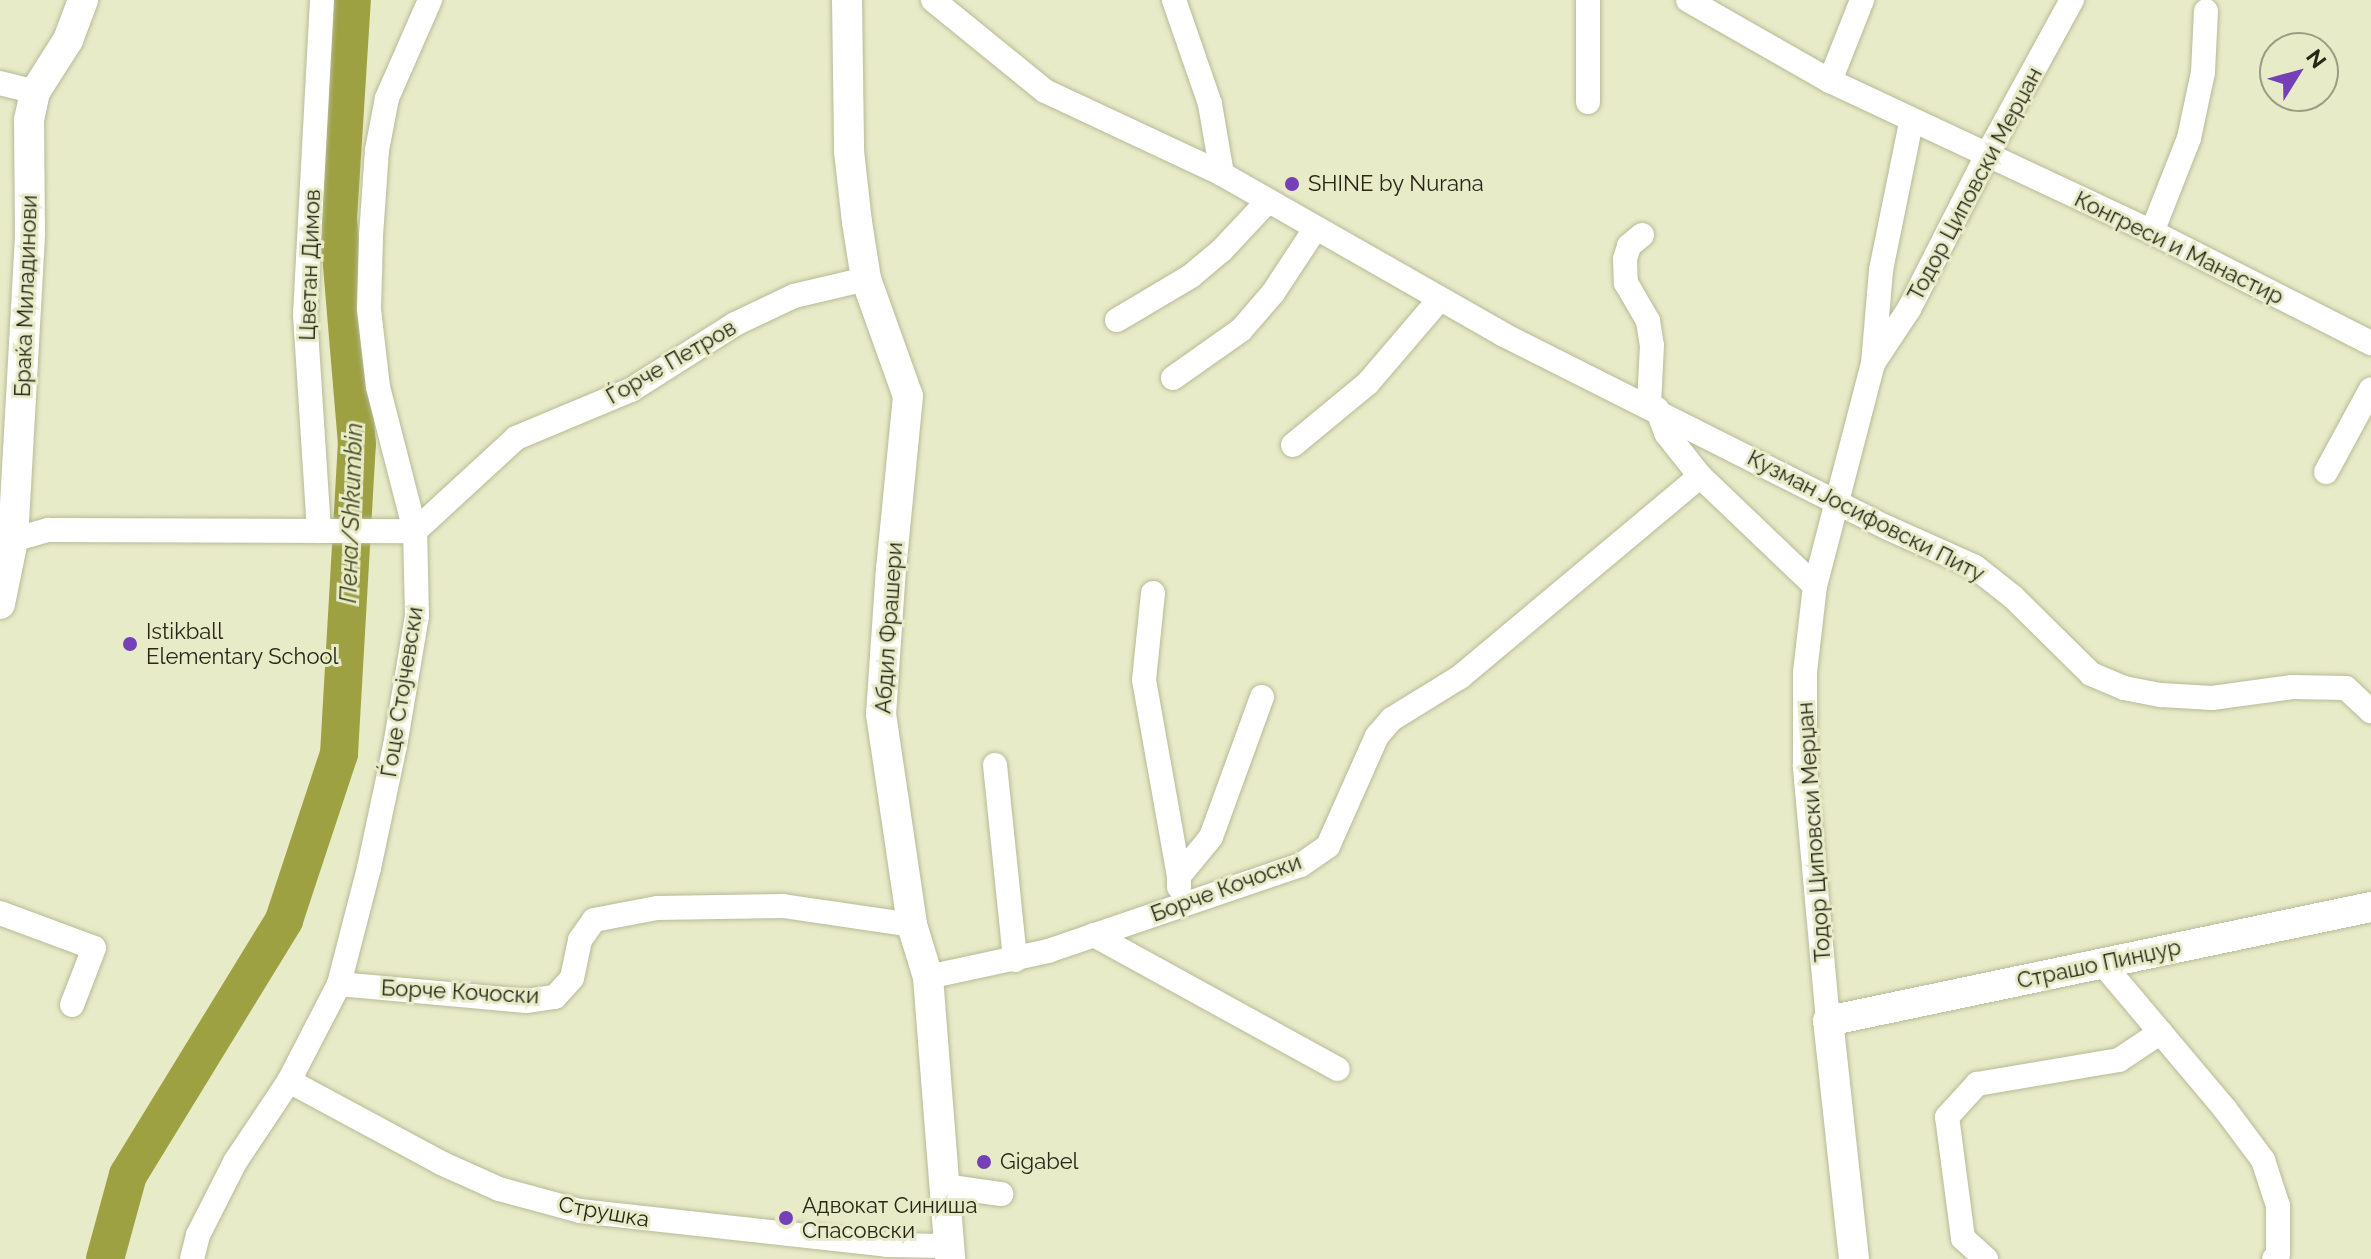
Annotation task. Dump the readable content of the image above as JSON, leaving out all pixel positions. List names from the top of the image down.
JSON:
{
  "streets": {
    "street": [
      "Тодор Циповски Мерџан",
      "Конгреси и Манастир",
      "Цветан Димов",
      "Браќа Миладинови",
      "Ѓорче Петров",
      "Кузман Јосифовски Питу",
      "Абдил Фрашери",
      "Ѓоце Стојчевски",
      "Борче Кочоски",
      "Страшо Пинџур",
      "Струшка"
    ]
  },
  "crossings": [
    ["Тодор Циповски Мерџан", "Конгреси и Манастир"],
    ["Тодор Циповски Мерџан", "Кузман Јосифовски Питу"],
    ["Тодор Циповски Мерџан", "Страшо Пинџур"],
    ["Ѓорче Петров", "Абдил Фрашери"],
    ["Ѓорче Петров", "Ѓоце Стојчевски"],
    ["Абдил Фрашери", "Борче Кочоски"],
    ["Абдил Фрашери", "Струшка"],
    ["Ѓоце Стојчевски", "Борче Кочоски"],
    ["Ѓоце Стојчевски", "Струшка"]
  ],
  "water": ["Пена/Shkumbin"],
  "places": [
    "SHINE by Nurana",
    "Istikball Elementary School",
    "Gigabel",
    "Адвокат Синиша Спасовски"
  ],
  "north": "top right"
}
